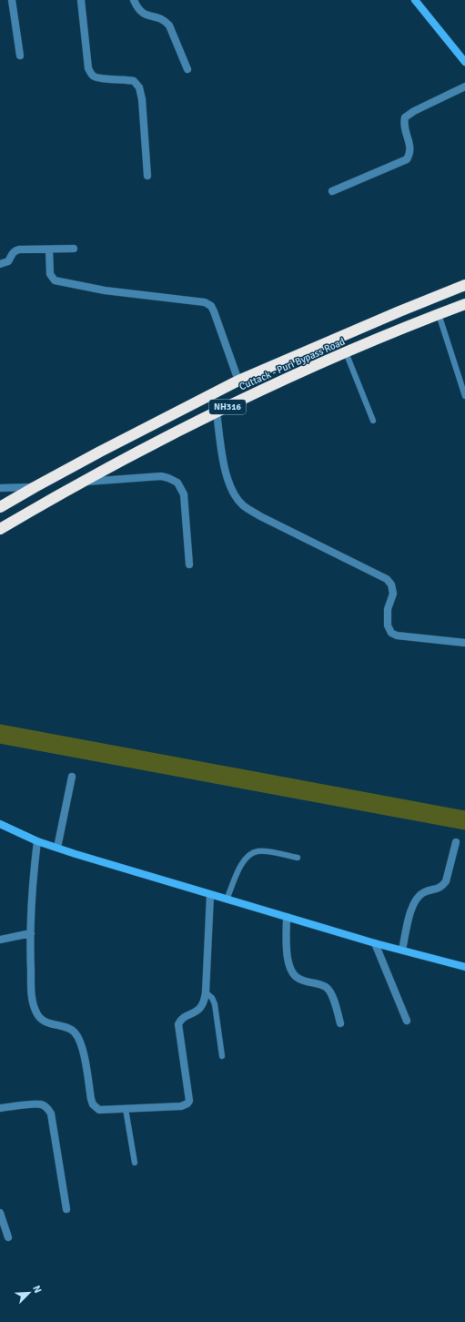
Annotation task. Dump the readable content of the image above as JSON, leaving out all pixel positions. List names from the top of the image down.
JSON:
{
  "streets": {
    "highway": ["Cuttack - Puri Bypass Road", "NH316"]
  },
  "north": "top right"
}
